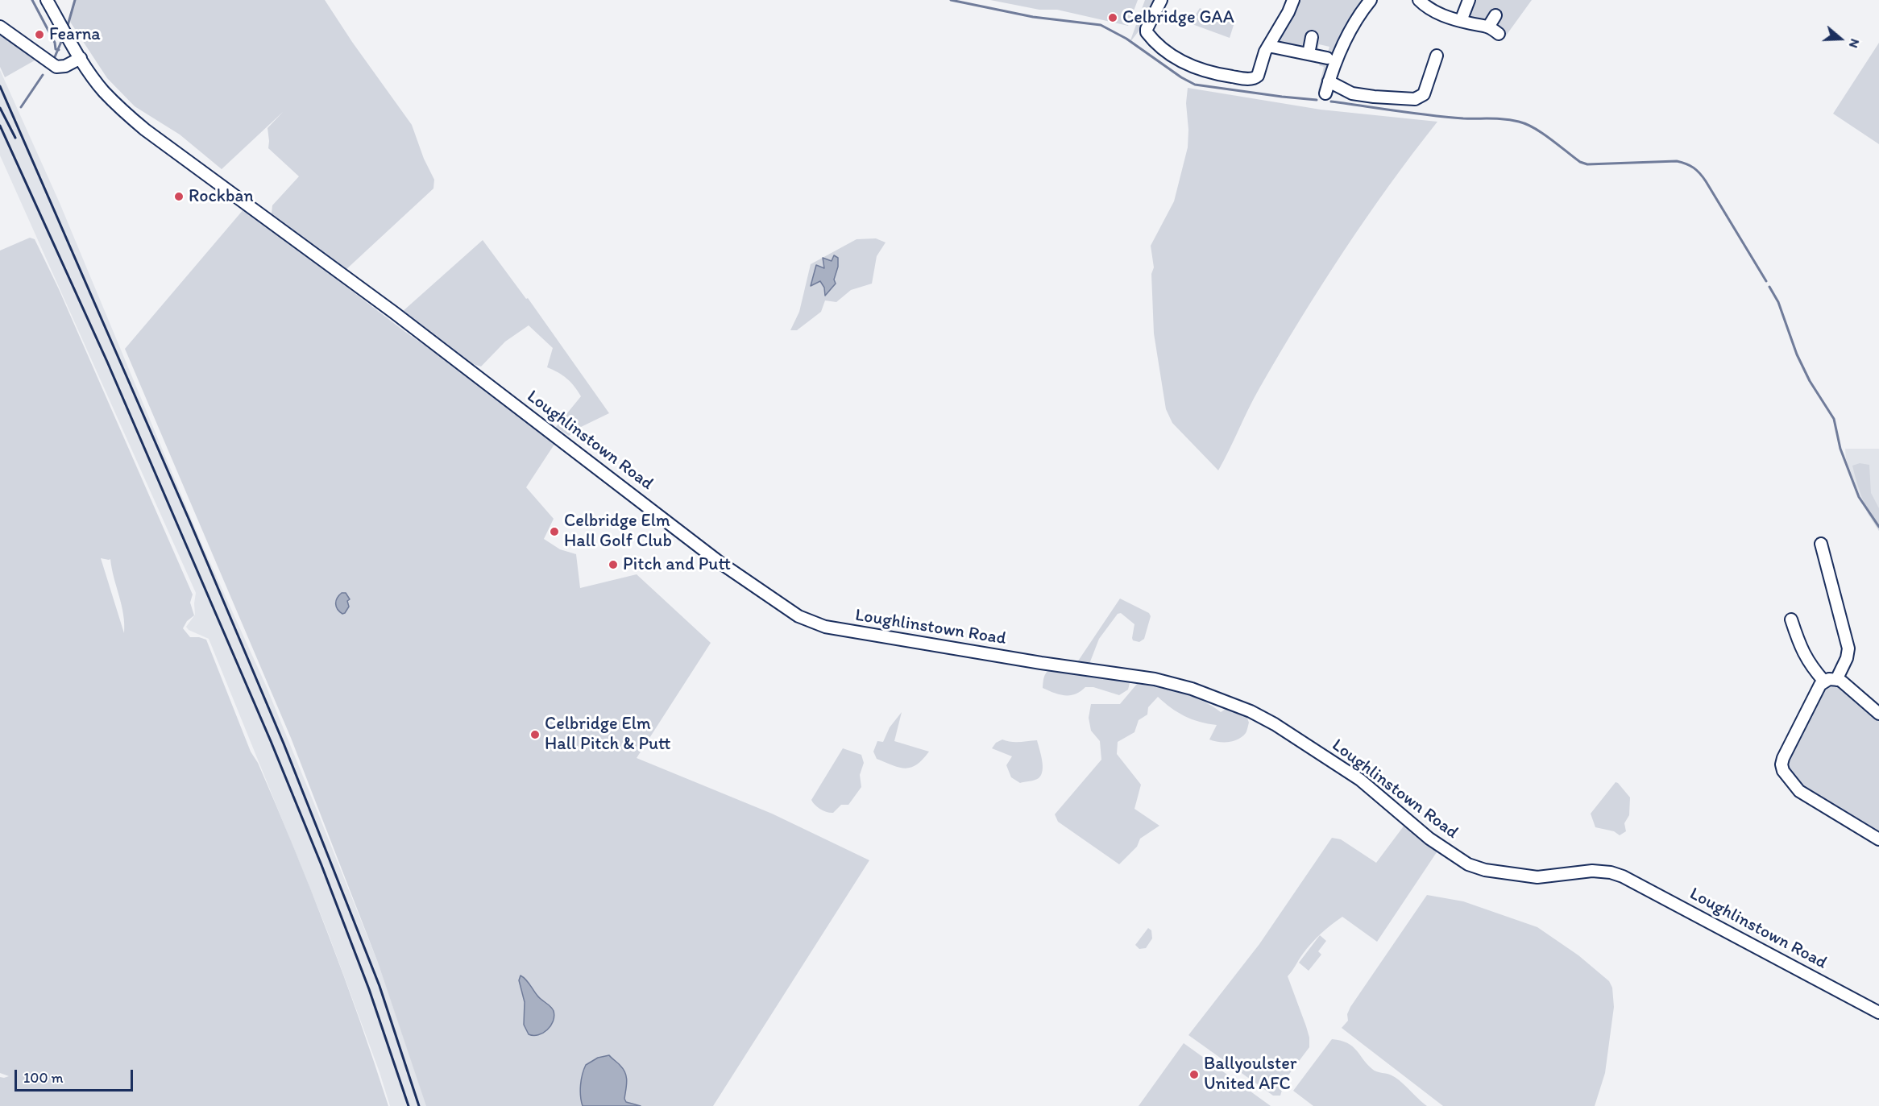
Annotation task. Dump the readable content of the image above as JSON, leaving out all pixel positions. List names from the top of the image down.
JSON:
{
  "streets": {
    "street": ["Loughlinstown Road"]
  },
  "places": [
    "Celbridge GAA",
    "Fearna",
    "Rockban",
    "Celbridge Elm Hall Golf Club",
    "Pitch and Putt",
    "Celbridge Elm Hall Pitch & Putt",
    "Ballyoulster United AFC"
  ],
  "scale_bar": "100 m",
  "north": "right"
}
